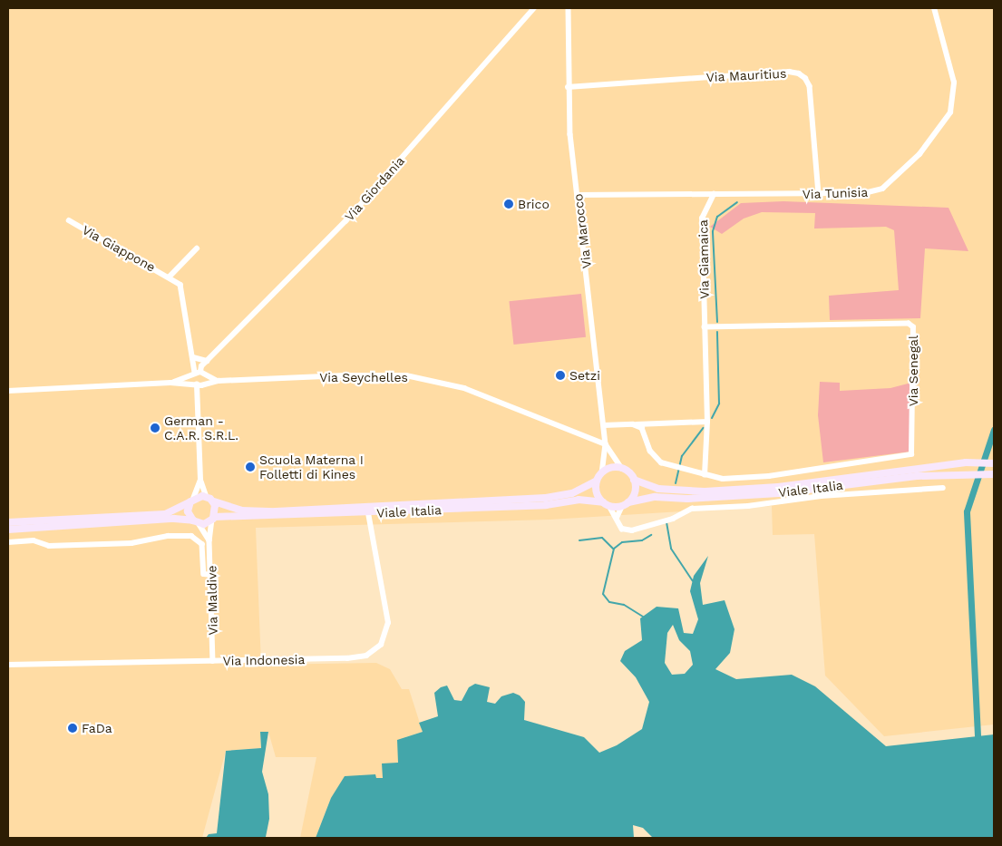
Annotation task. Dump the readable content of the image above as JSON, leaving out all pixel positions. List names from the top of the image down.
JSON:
{
  "streets": {
    "main road": ["Viale Italia"],
    "street": [
      "Via Mauritius",
      "Via Giordania",
      "Via Tunisia",
      "Via Marocco",
      "Via Giappone",
      "Via Giamaica",
      "Via Senegal",
      "Via Seychelles",
      "Via Maldive",
      "Via Indonesia"
    ]
  },
  "crossings": [
    ["Via Mauritius", "Via Tunisia"],
    ["Via Mauritius", "Via Marocco"],
    ["Via Giordania", "Via Giappone"],
    ["Via Giordania", "Via Seychelles"],
    ["Via Tunisia", "Via Marocco"],
    ["Via Tunisia", "Via Giamaica"],
    ["Via Marocco", "Via Seychelles"],
    ["Via Marocco", "Viale Italia"],
    ["Via Giappone", "Via Seychelles"],
    ["Via Giamaica", "Via Senegal"],
    ["Viale Italia", "Via Maldive"],
    ["Viale Italia", "Via Indonesia"],
    ["Via Maldive", "Via Indonesia"]
  ],
  "places": [
    "Brico",
    "Setzi",
    "German - C.A.R. S.R.L.",
    "Scuola Materna I Folletti di Kines",
    "FaDa"
  ]
}
